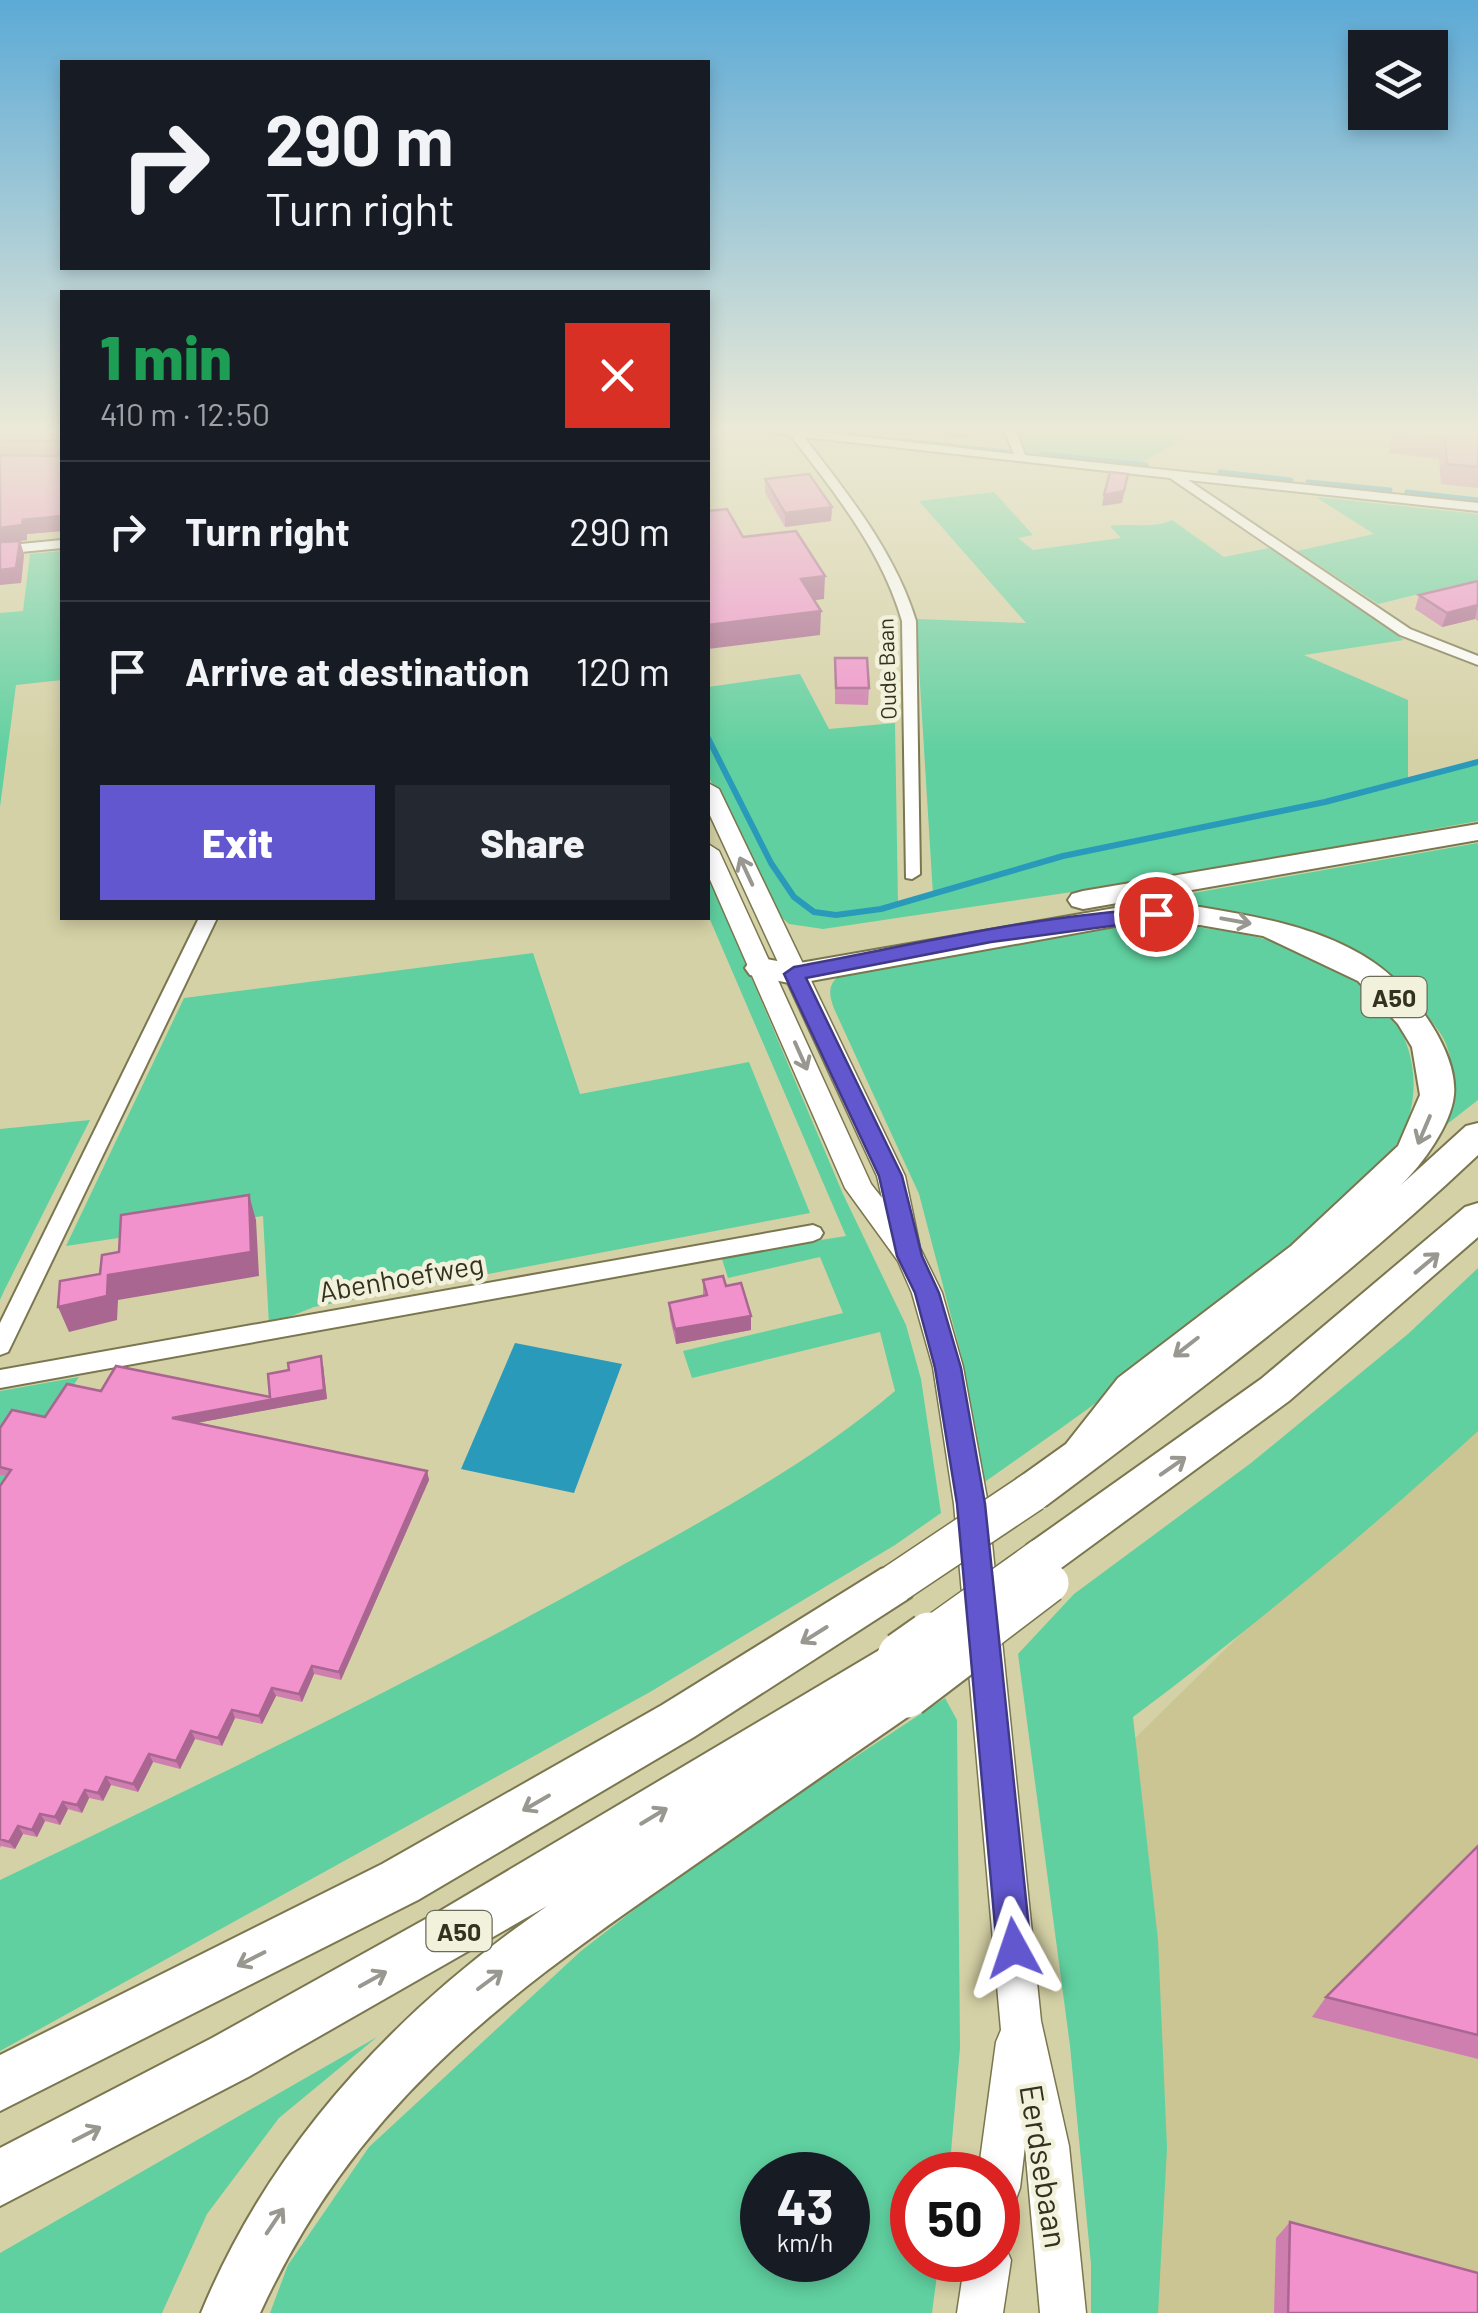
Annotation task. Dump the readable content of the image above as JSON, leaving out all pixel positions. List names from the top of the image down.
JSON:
{
  "streets": {
    "highway": ["A50"],
    "main road": ["Eerdsebaan"],
    "street": ["Oude Baan", "Abenhoefweg"]
  },
  "crossings": [
    ["A50", "Eerdsebaan"]
  ],
  "page": {
    "turn": ["290 m", "Turn right"],
    "heading": ["1 min", "410 m · 12:50"],
    "list": [
      {
        "name": "Turn right",
        "value": "290 m"
      },
      {
        "name": "Arrive at destination",
        "value": "120 m"
      }
    ],
    "buttons": ["Exit", "Share"],
    "speed": "43 km/h",
    "limit": "50"
  }
}
